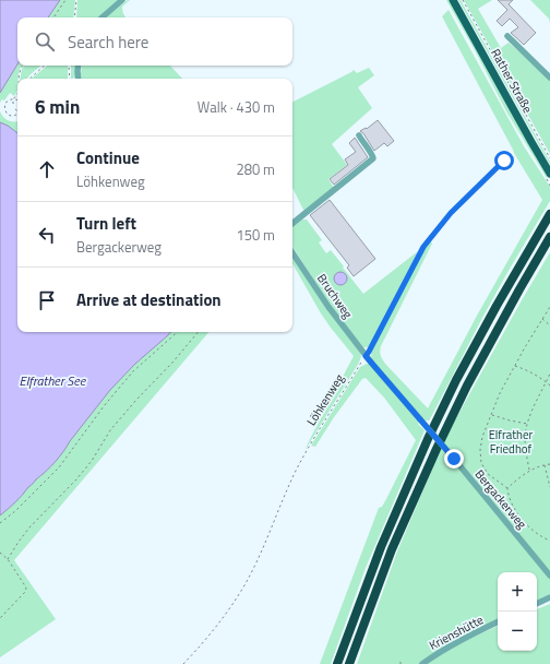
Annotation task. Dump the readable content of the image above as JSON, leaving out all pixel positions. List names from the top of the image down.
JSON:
{
  "streets": {
    "main road": ["Rather Straße"],
    "street": ["Bruchweg", "Bergackerweg", "Krienshütte"],
    "path": ["Löhkenweg"]
  },
  "crossings": [
    ["Bruchweg", "Löhkenweg"],
    ["Bruchweg", "Bergackerweg"],
    ["Löhkenweg", "Bergackerweg"]
  ],
  "water": ["Elfrather See"],
  "parks": ["Elfrather Friedhof"],
  "page": {
    "search": "Search here",
    "heading": ["6 min", "Walk · 430 m"],
    "list": [
      ["Continue", "Löhkenweg", "280 m"],
      ["Turn left", "Bergackerweg", "150 m"],
      "Arrive at destination"
    ],
    "map_buttons": ["+", "−"]
  }
}
